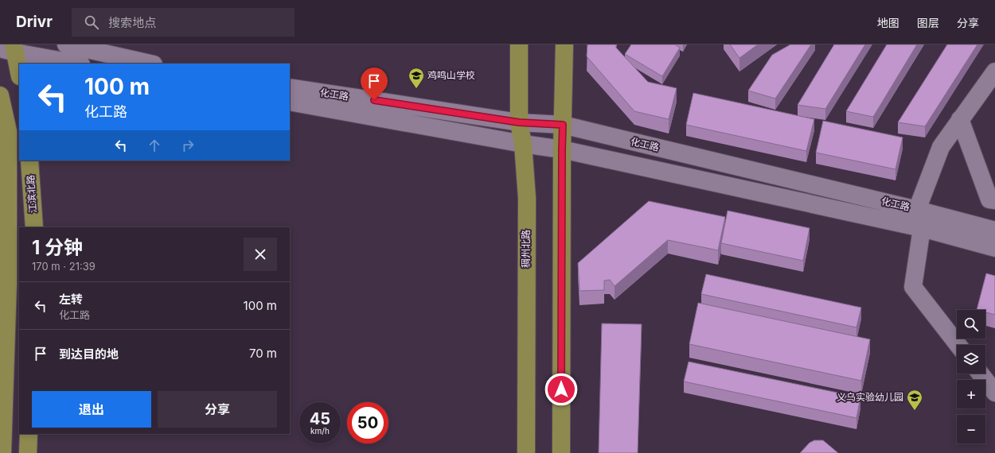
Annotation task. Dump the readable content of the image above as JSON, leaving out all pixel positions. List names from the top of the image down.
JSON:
{
  "streets": {
    "main road": ["江滨北路", "稠州北路"],
    "street": ["化工路"]
  },
  "crossings": [
    ["化工路", "稠州北路"]
  ],
  "places": {
    "school or university": ["鸡鸣山学校", "义乌实验幼儿园"]
  },
  "page": {
    "header": "Drivr",
    "search": "搜索地点",
    "nav": ["地图", "图层", "分享"],
    "turn": ["100 m", "化工路"],
    "heading": ["1 分钟", "170 m · 21:39"],
    "list": [
      {
        "name": "左转",
        "note": "化工路",
        "value": "100 m"
      },
      {
        "name": "到达目的地",
        "value": "70 m"
      }
    ],
    "map_buttons": ["+", "−"],
    "buttons": ["退出", "分享"],
    "speed": "45 km/h",
    "limit": "50"
  }
}
